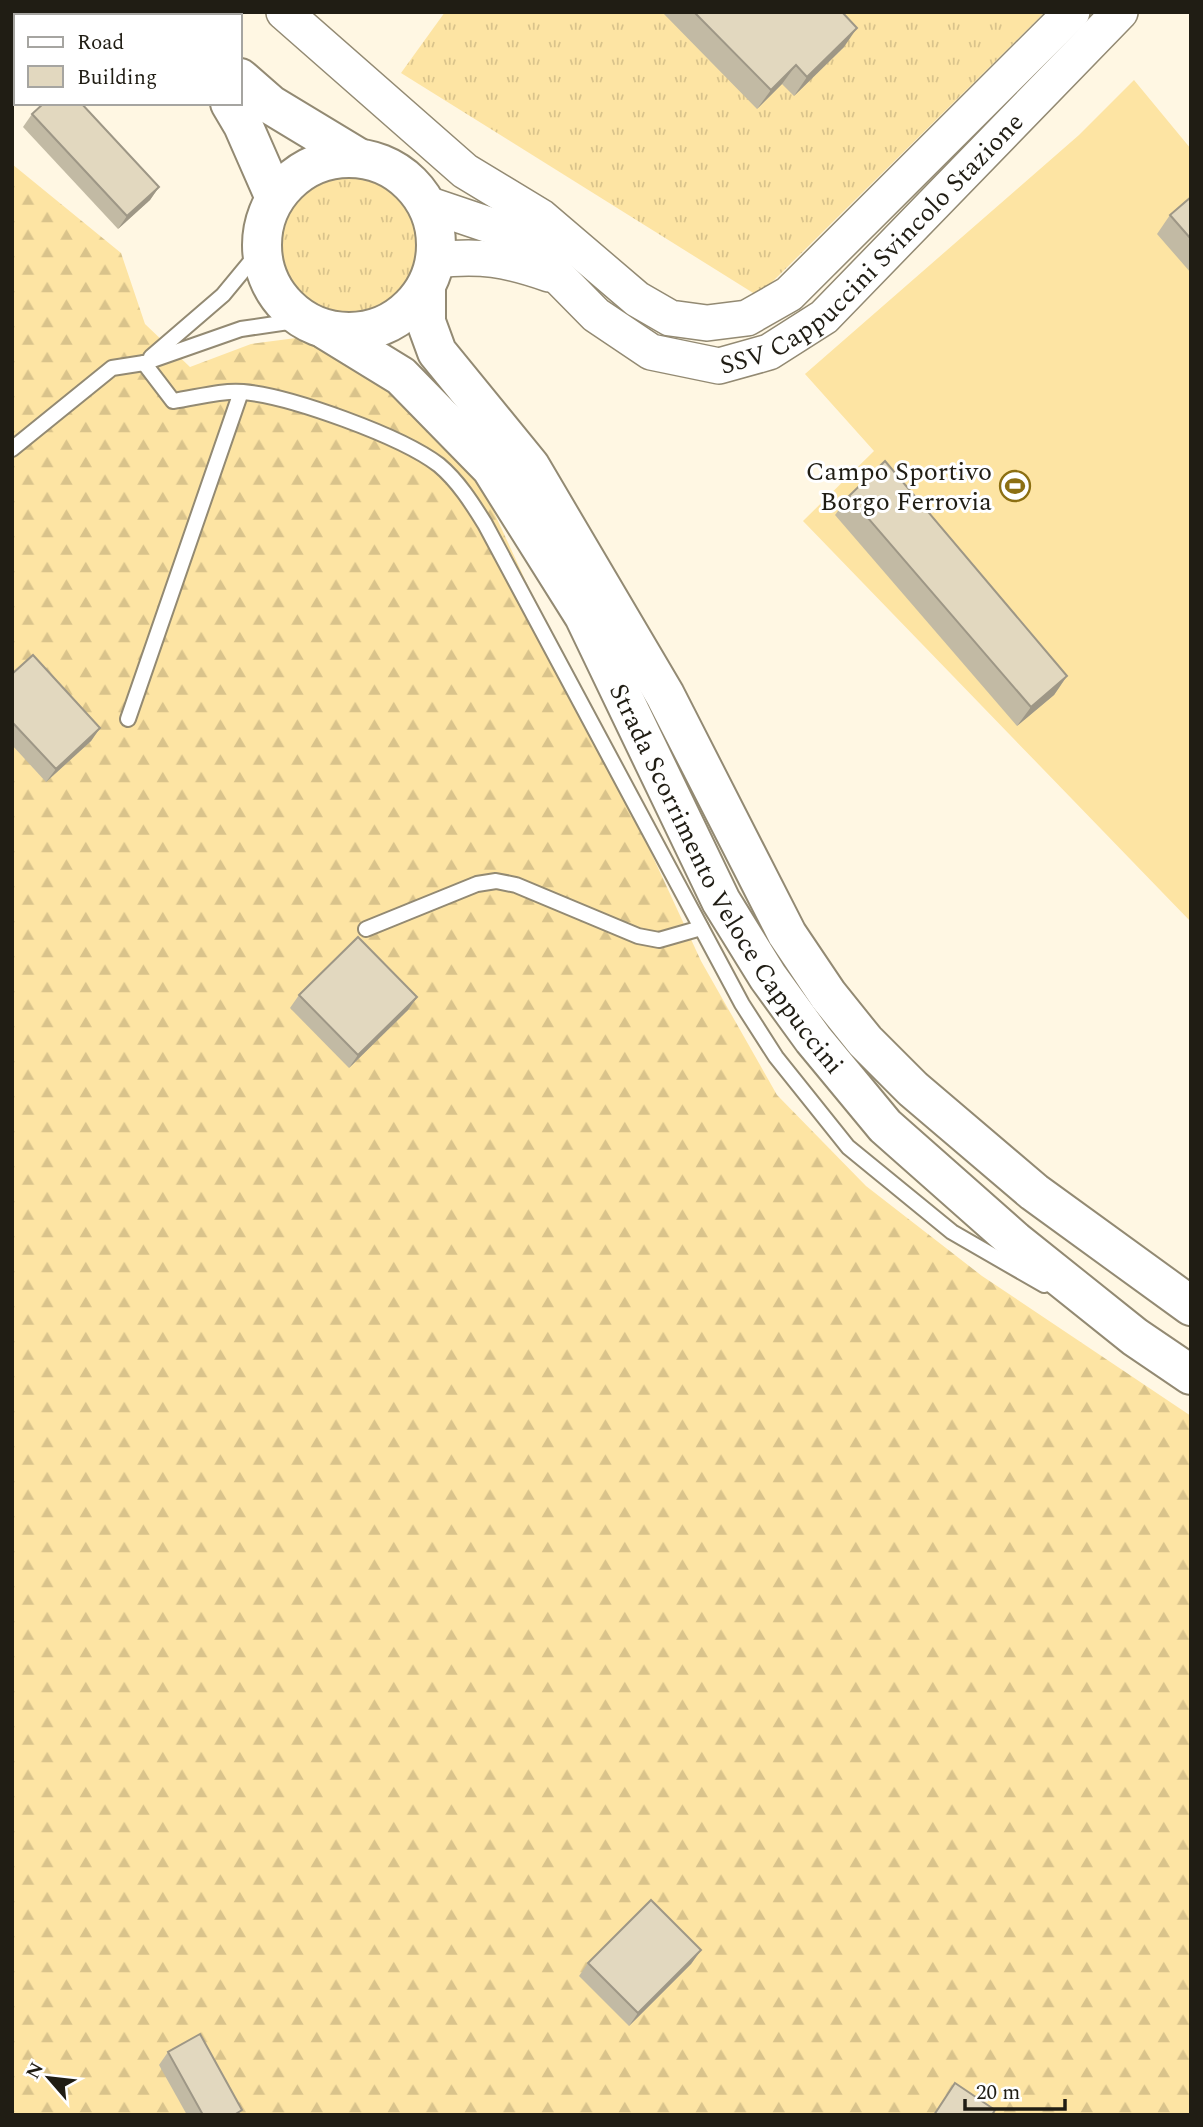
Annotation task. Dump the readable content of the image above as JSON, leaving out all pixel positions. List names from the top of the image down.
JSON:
{
  "streets": {
    "main road": ["Strada Scorrimento Veloce Cappuccini"],
    "street": ["SSV Cappuccini Svincolo Stazione"]
  },
  "crossings": [
    ["SSV Cappuccini Svincolo Stazione", "Strada Scorrimento Veloce Cappuccini"]
  ],
  "places": {
    "sports": ["Campo Sportivo Borgo Ferrovia"]
  },
  "legend": ["Road", "Building"],
  "scale_bar": "20 m",
  "north": "top left"
}
